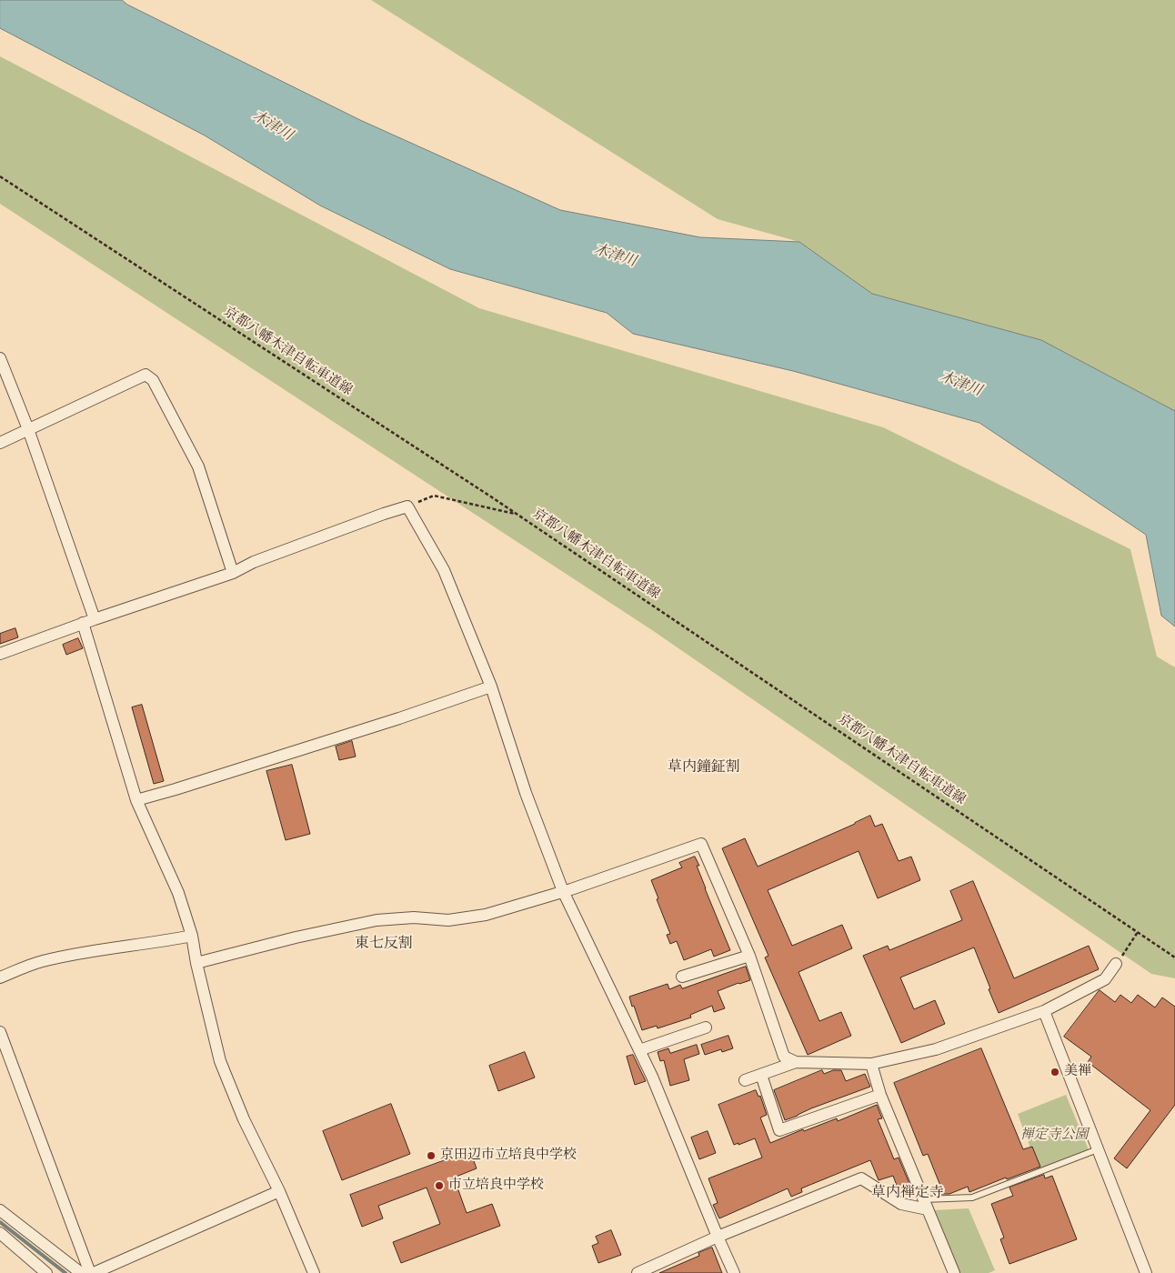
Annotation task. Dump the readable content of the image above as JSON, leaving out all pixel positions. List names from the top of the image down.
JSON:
{
  "streets": {
    "path": ["京都八幡木津自転車道線"]
  },
  "districts": ["草内鐘鉦割", "東七反割", "草内禅定寺"],
  "water": ["木津川"],
  "parks": ["禅定寺公園"],
  "places": ["美禅", "京田辺市立培良中学校", "市立培良中学校"]
}
